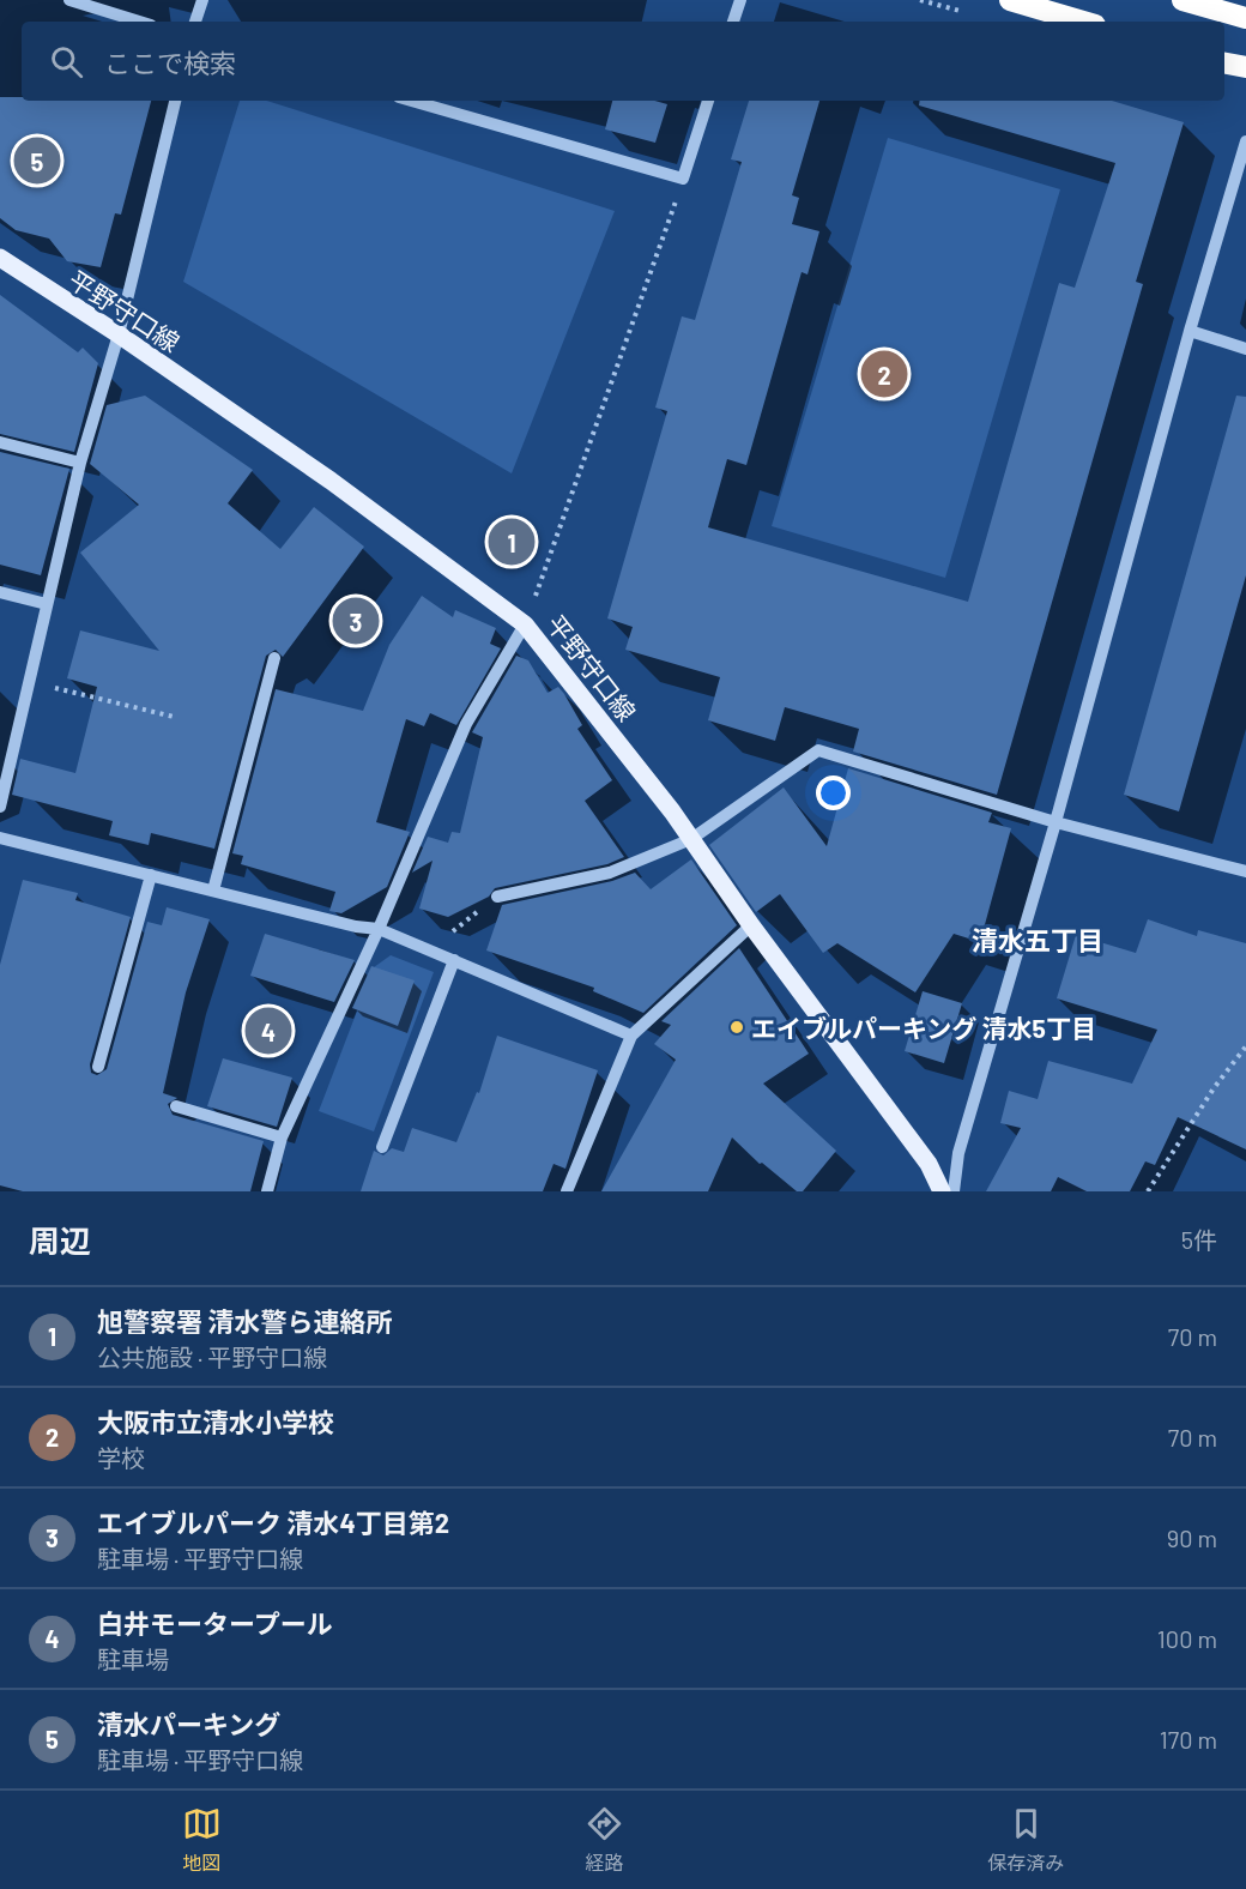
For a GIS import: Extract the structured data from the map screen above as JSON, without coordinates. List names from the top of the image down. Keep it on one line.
{"streets":{"main road":["平野守口線"]},"districts":["清水五丁目"],"places":["エイブルパーキング 清水5丁目"],"page":{"search":"ここで検索","pins":["5","2","1","3","4"],"heading":["周辺","5件"],"list":[{"mark":"1","name":"旭警察署 清水警ら連絡所","note":"公共施設 · 平野守口線","value":"70 m"},{"mark":"2","name":"大阪市立清水小学校","note":"学校","value":"70 m"},{"mark":"3","name":"エイブルパーク 清水4丁目第2","note":"駐車場 · 平野守口線","value":"90 m"},{"mark":"4","name":"白井モータープール","note":"駐車場","value":"100 m"},{"mark":"5","name":"清水パーキング","note":"駐車場 · 平野守口線","value":"170 m"}],"nav":["地図","経路","保存済み"]}}
